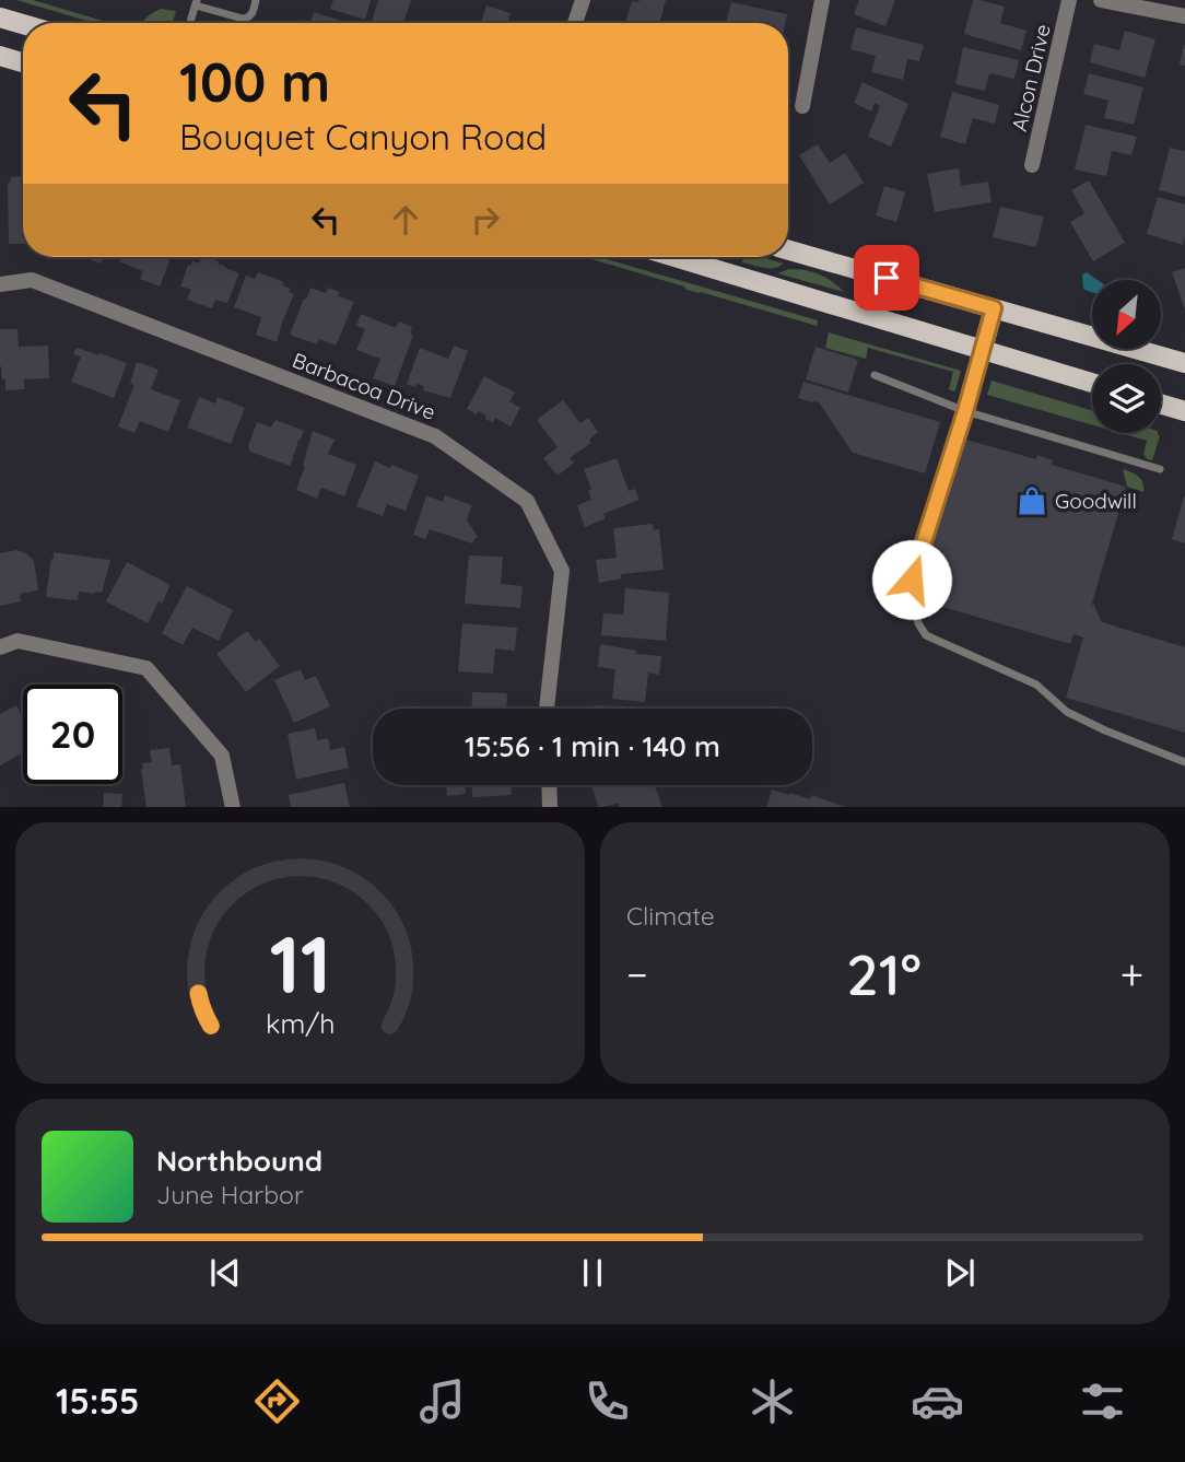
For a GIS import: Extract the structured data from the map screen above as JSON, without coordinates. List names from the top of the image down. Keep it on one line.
{"streets":{"street":["Alcon Drive","Barbacoa Drive"]},"places":{"shop":["Goodwill"]},"north":"bottom left","page":{"turn":["100 m","Bouquet Canyon Road"],"limit":"20","trip":"15:56 · 1 min · 140 m","tile":"Climate","heat":["−","21°","+"],"song":["Northbound","June Harbor"],"tabs":"15:55","gauge":["11","km/h"]}}
